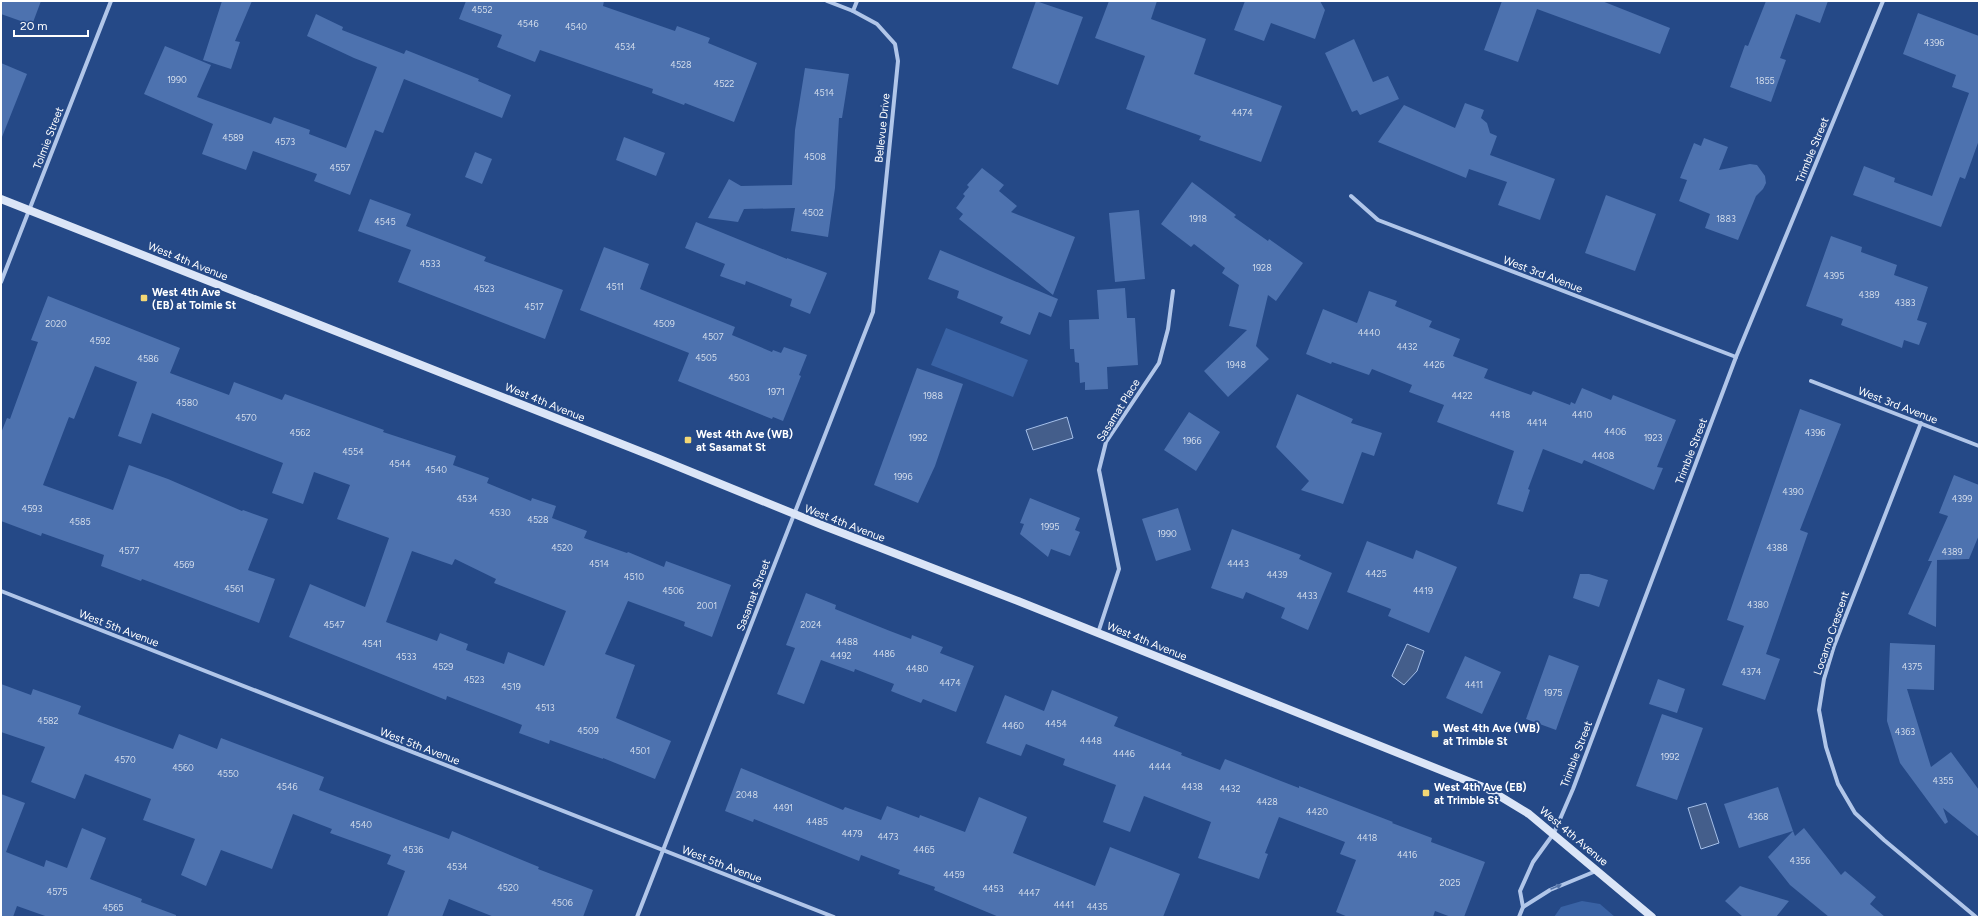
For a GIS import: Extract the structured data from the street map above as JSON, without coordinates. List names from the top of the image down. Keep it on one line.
{"streets":{"main road":["West 4th Avenue"],"street":["Bellevue Drive","Tolmie Street","Trimble Street","West 3rd Avenue","Sasamat Place","Sasamat Street","West 5th Avenue","Locarno Crescent"]},"crossings":[["Bellevue Drive","Sasamat Street"],["Tolmie Street","West 4th Avenue"],["Trimble Street","West 4th Avenue"],["Trimble Street","West 3rd Avenue"],["West 4th Avenue","Sasamat Place"],["West 4th Avenue","Sasamat Street"],["West 3rd Avenue","Locarno Crescent"],["Sasamat Street","West 5th Avenue"]],"places":{"transit":["West 4th Ave (EB) at Tolmie St","West 4th Ave (WB) at Sasamat St","West 4th Ave (WB) at Trimble St","West 4th Ave (EB) at Trimble St"]},"house_numbers":["4552","4546","4540","4396","4534","4528","1990","1855","4522","4514","4474","4589","4573","4508","4557","4502","1918","1883","4545","4533","1928","4395","4511","4523","4389","4383","4517","2020","4509","4440","4507","4592","4432","4505","4586","1948","4426","4503","1971","1988","4422","4580","4418","4410","4570","4414","4406","4562","4396","1992","1923","1966","4554","4408","4544","4540","1996","4390","4534","4399","4593","4530","4528","4585","1995","1990","4520","4388","4577","4389","4514","4443","4569","4425","4439","4510","4561","4506","4419","4433","4380","2001","4547","2024","4488","4541","4486","4492","4533","4529","4375","4480","4374","4523","4474","4411","4519","1975","4513","4582","4454","4460","4509","4363","4448","4501","4446","1992","4570","4444","4560","4550","4355","4546","4438","4432","2048","4428","4491","4420","4368","4485","4540","4479","4473","4418","4536","4465","4416","4356","4534","4459","2025","4520","4453","4575","4447","4506","4441","4435","4565"],"scale_bar":"20 m"}
